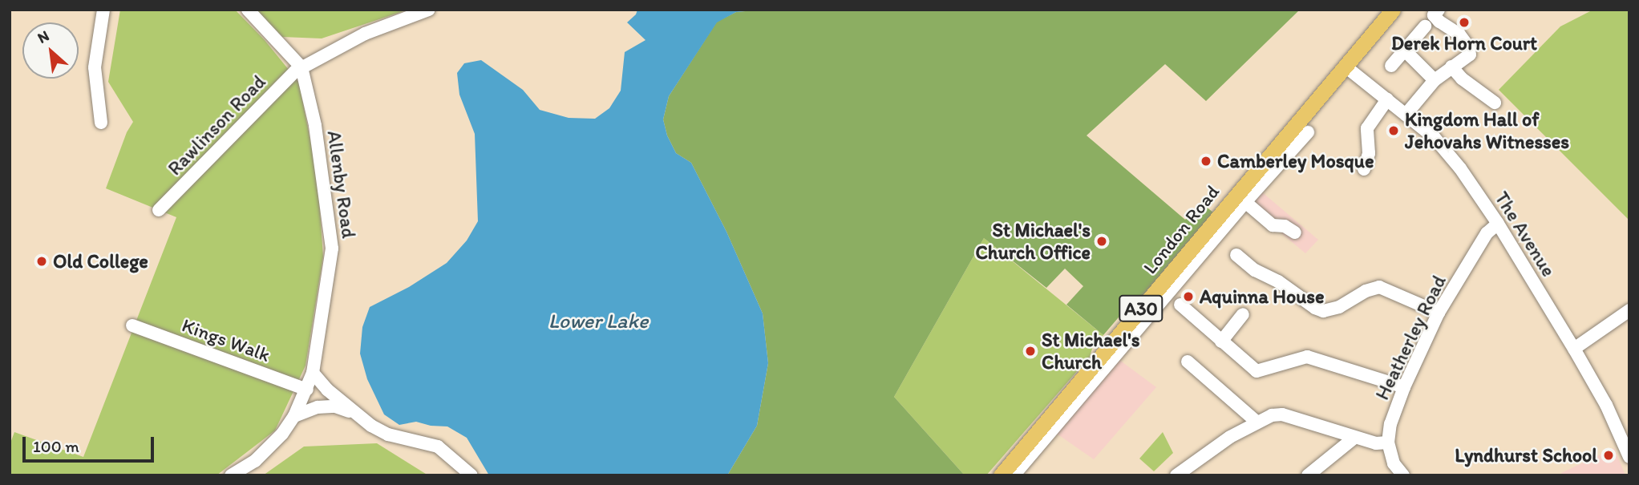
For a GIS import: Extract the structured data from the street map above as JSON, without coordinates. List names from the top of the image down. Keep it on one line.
{"streets":{"main road":["London Road","A30"],"street":["Rawlinson Road","Allenby Road","The Avenue","Heatherley Road","Kings Walk"]},"crossings":[["Rawlinson Road","Allenby Road"],["Allenby Road","Kings Walk"],["London Road","The Avenue"],["The Avenue","Heatherley Road"]],"water":["Lower Lake"],"places":["Derek Horn Court","Kingdom Hall of Jehovahs Witnesses","Camberley Mosque","St Michael's Church Office","Old College","Aquinna House","St Michael's Church","Lyndhurst School"],"scale_bar":"100 m","north":"top left"}
